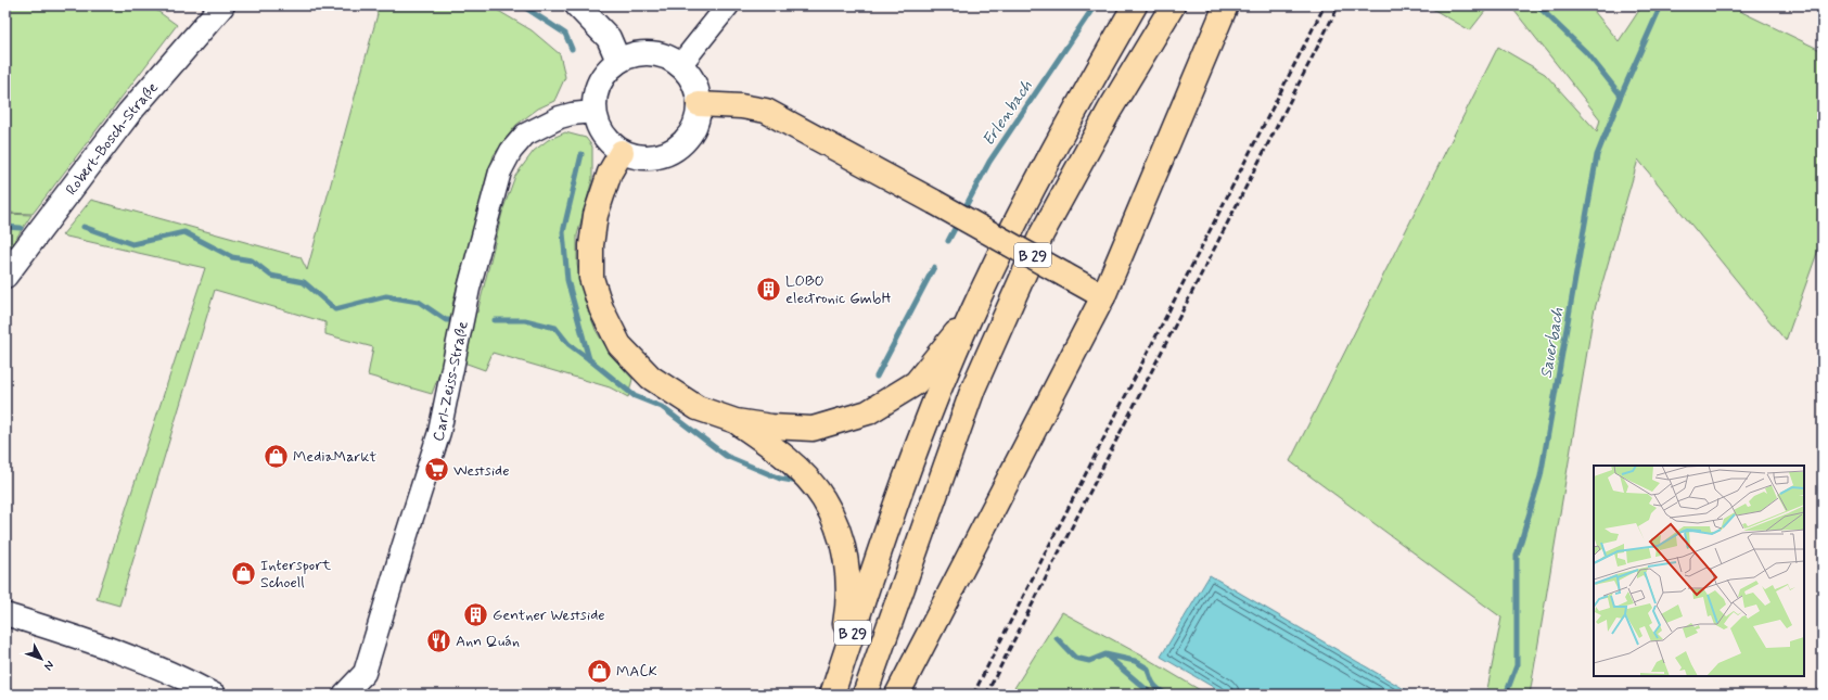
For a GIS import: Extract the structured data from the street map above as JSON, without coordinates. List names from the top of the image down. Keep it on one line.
{"streets":{"highway":["B 29"],"street":["Robert-Bosch-Straße","Carl-Zeiss-Straße"]},"water":["Erlenbach","Sauerbach"],"places":{"building":["LOBO electronic GmbH","Gentner Westside"],"shop":["MediaMarkt","Intersport Schoell","MACK"],"supermarket":["Westside"],"restaurant":["Ann Quán"]},"north":"bottom right"}
